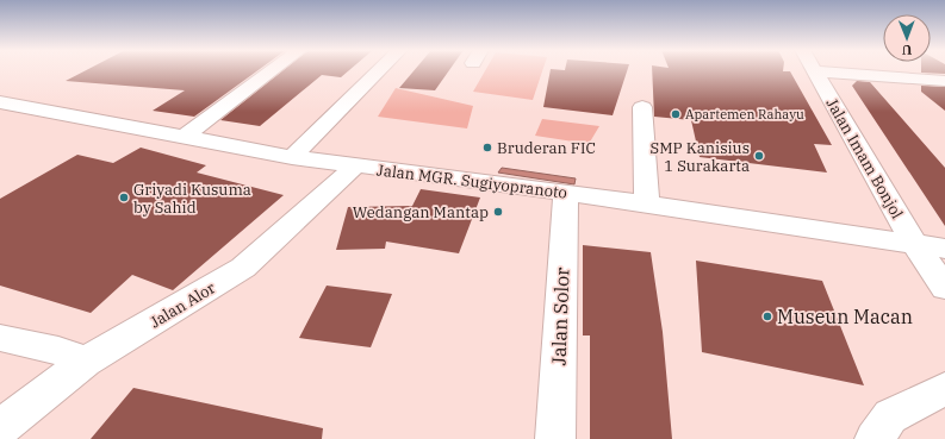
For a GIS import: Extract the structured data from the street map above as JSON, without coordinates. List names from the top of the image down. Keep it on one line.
{"streets":{"street":["Jalan Imam Bonjol","Jalan MGR. Sugiyopranoto","Jalan Alor","Jalan Solor"]},"crossings":[["Jalan Imam Bonjol","Jalan MGR. Sugiyopranoto"],["Jalan MGR. Sugiyopranoto","Jalan Alor"],["Jalan MGR. Sugiyopranoto","Jalan Solor"]],"places":["Apartemen Rahayu","Bruderan FIC","SMP Kanisius 1 Surakarta","Griyadi Kusuma by Sahid","Wedangan Mantap","Museun Macan"],"north":"bottom"}
